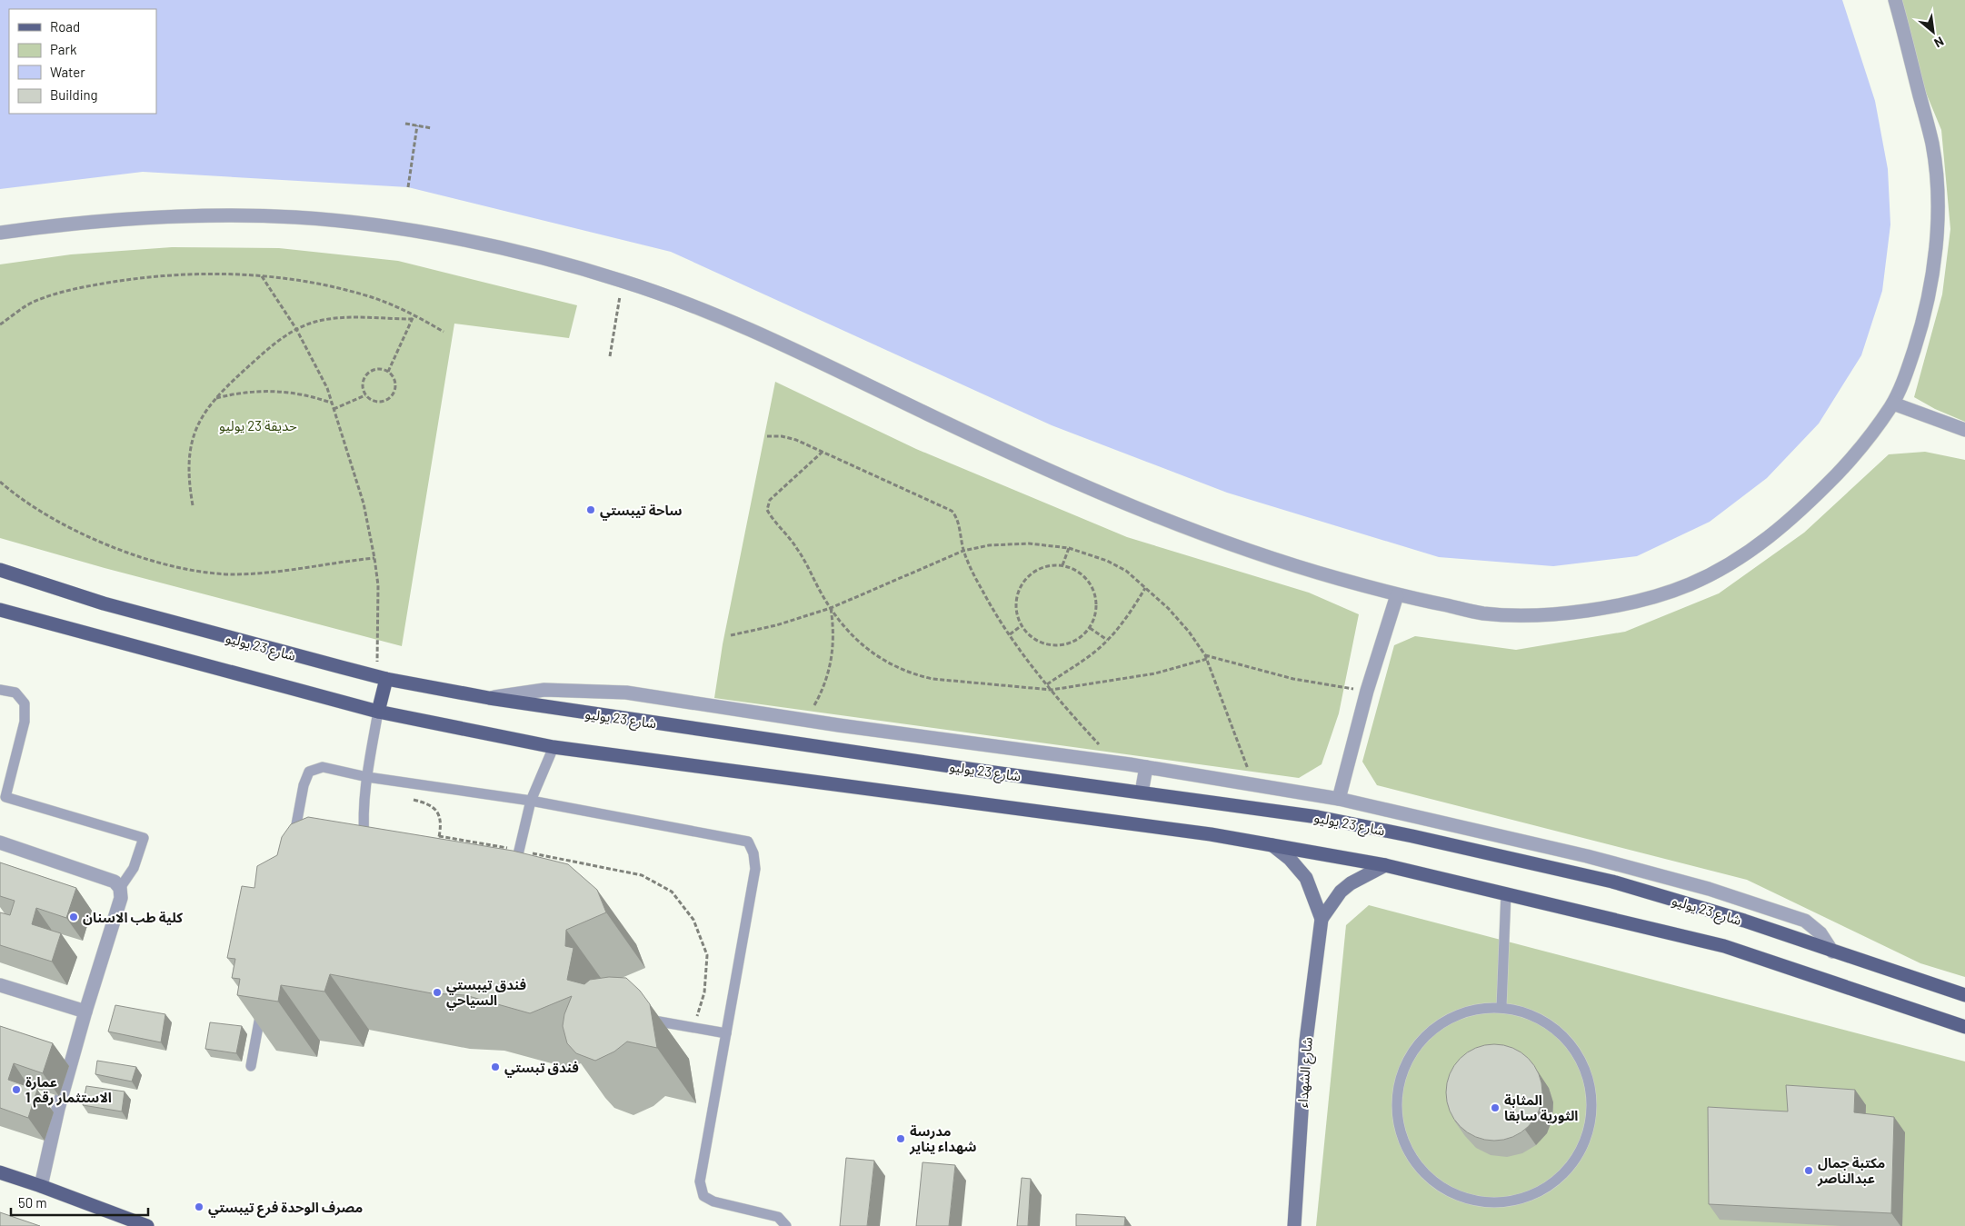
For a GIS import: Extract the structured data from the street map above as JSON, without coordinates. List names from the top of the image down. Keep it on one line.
{"streets":{"main road":["شارع 23 يوليو"],"street":["شارع الشهداء"]},"parks":["حديقة 23 يوليو"],"places":["ساحة تيبستي","كلية طب الاسنان","فندق تيبستي السياحي","فندق تبستي","عمارة الاستثمار رقم 1","المثابة الثورية سابقا","مدرسة شهداء يناير","مكتبة جمال عبدالناصر","مصرف الوحدة فرع تيبستي"],"legend":["Road","Park","Water","Building"],"scale_bar":"50 m","north":"bottom right"}
